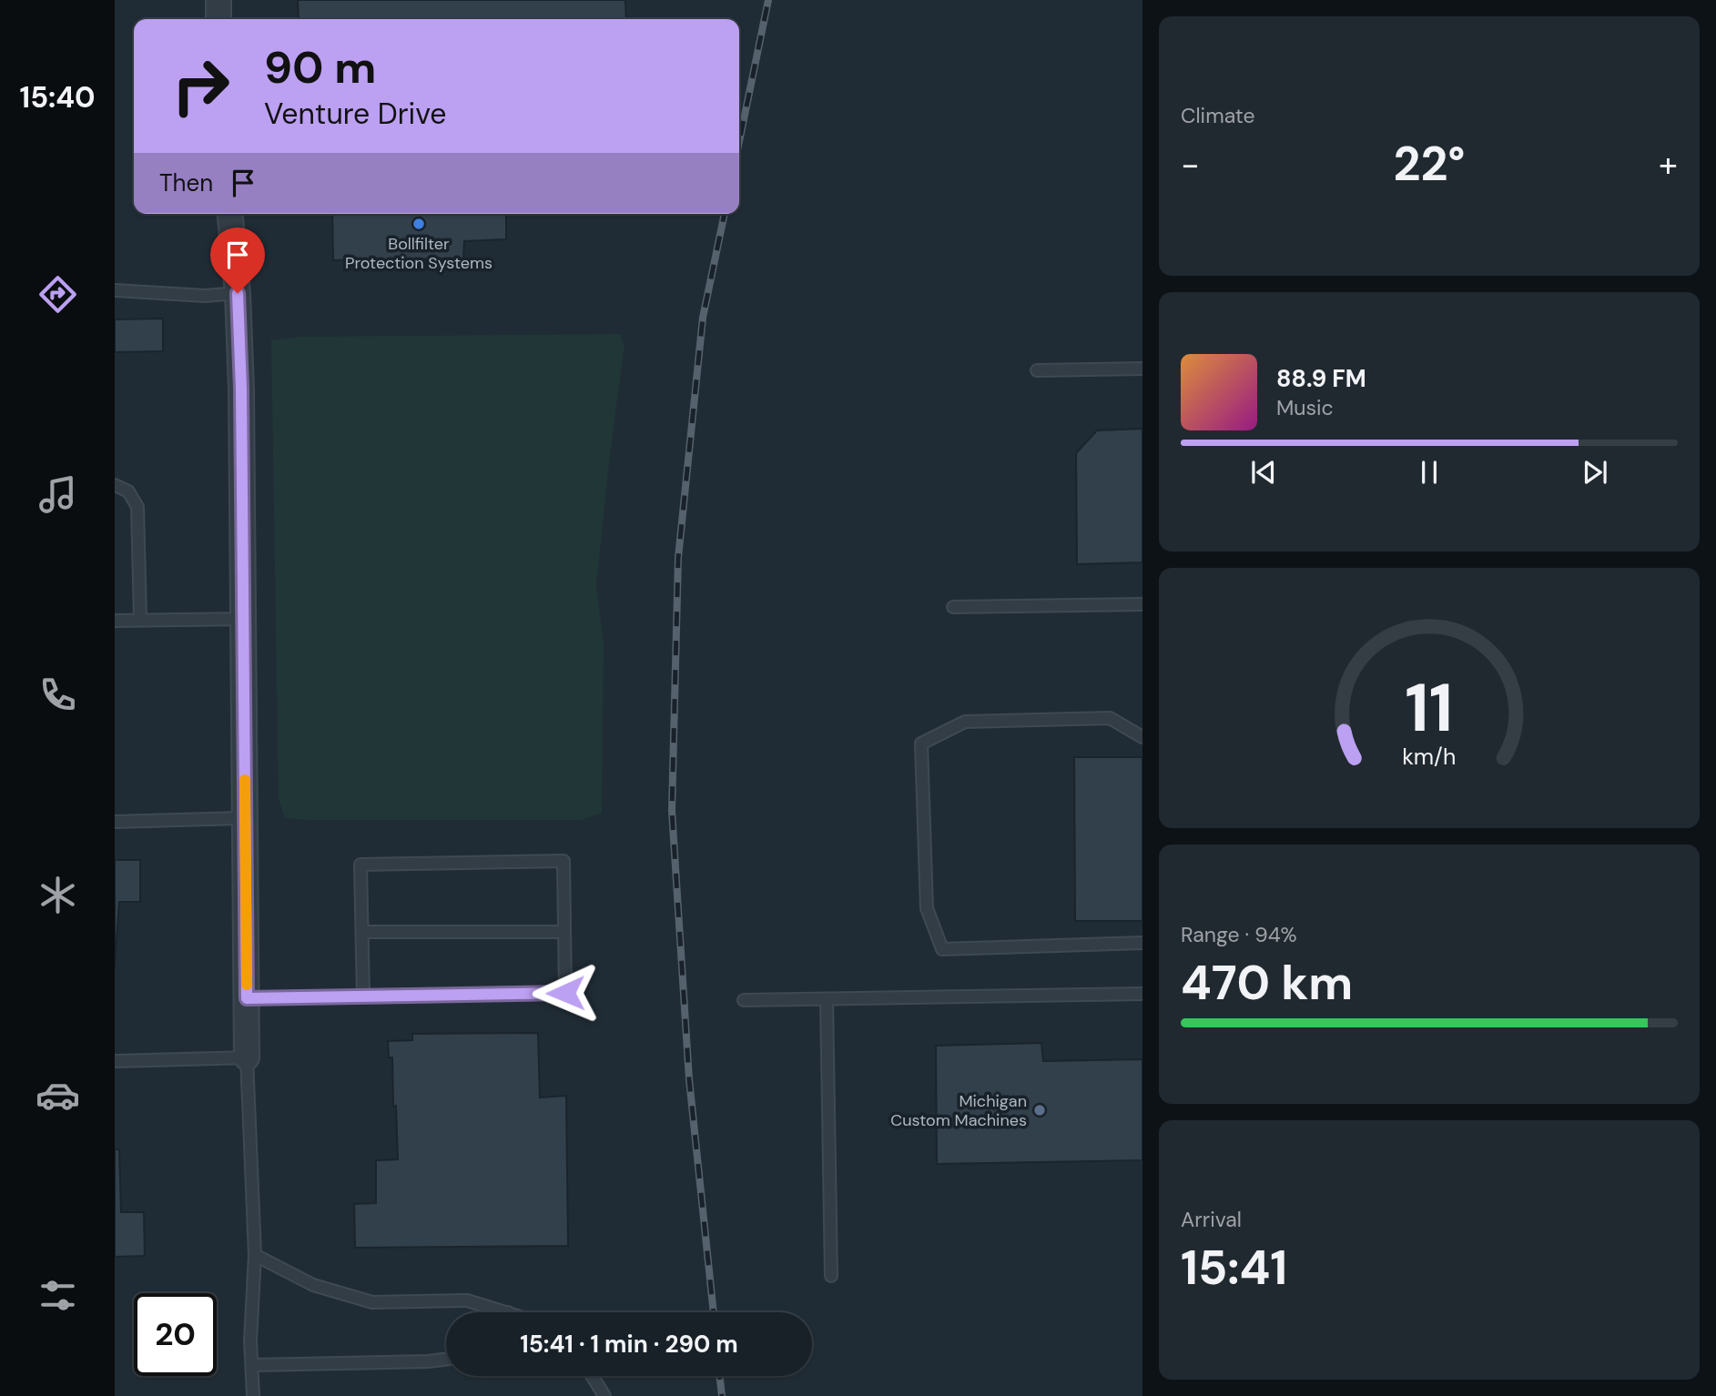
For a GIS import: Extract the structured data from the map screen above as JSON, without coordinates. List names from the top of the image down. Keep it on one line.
{"places":["Bollfilter Protection Systems","Michigan Custom Machines"],"page":{"tabs":"15:40","tile":["Climate",["Range · 94%","470 km"],["Arrival","15:41"]],"turn":["90 m","Venture Drive"],"heat":["−","22°","+"],"then":"Then","song":["88.9 FM","Music"],"limit":"20","trip":"15:41 · 1 min · 290 m","gauge":["11","km/h"]}}
